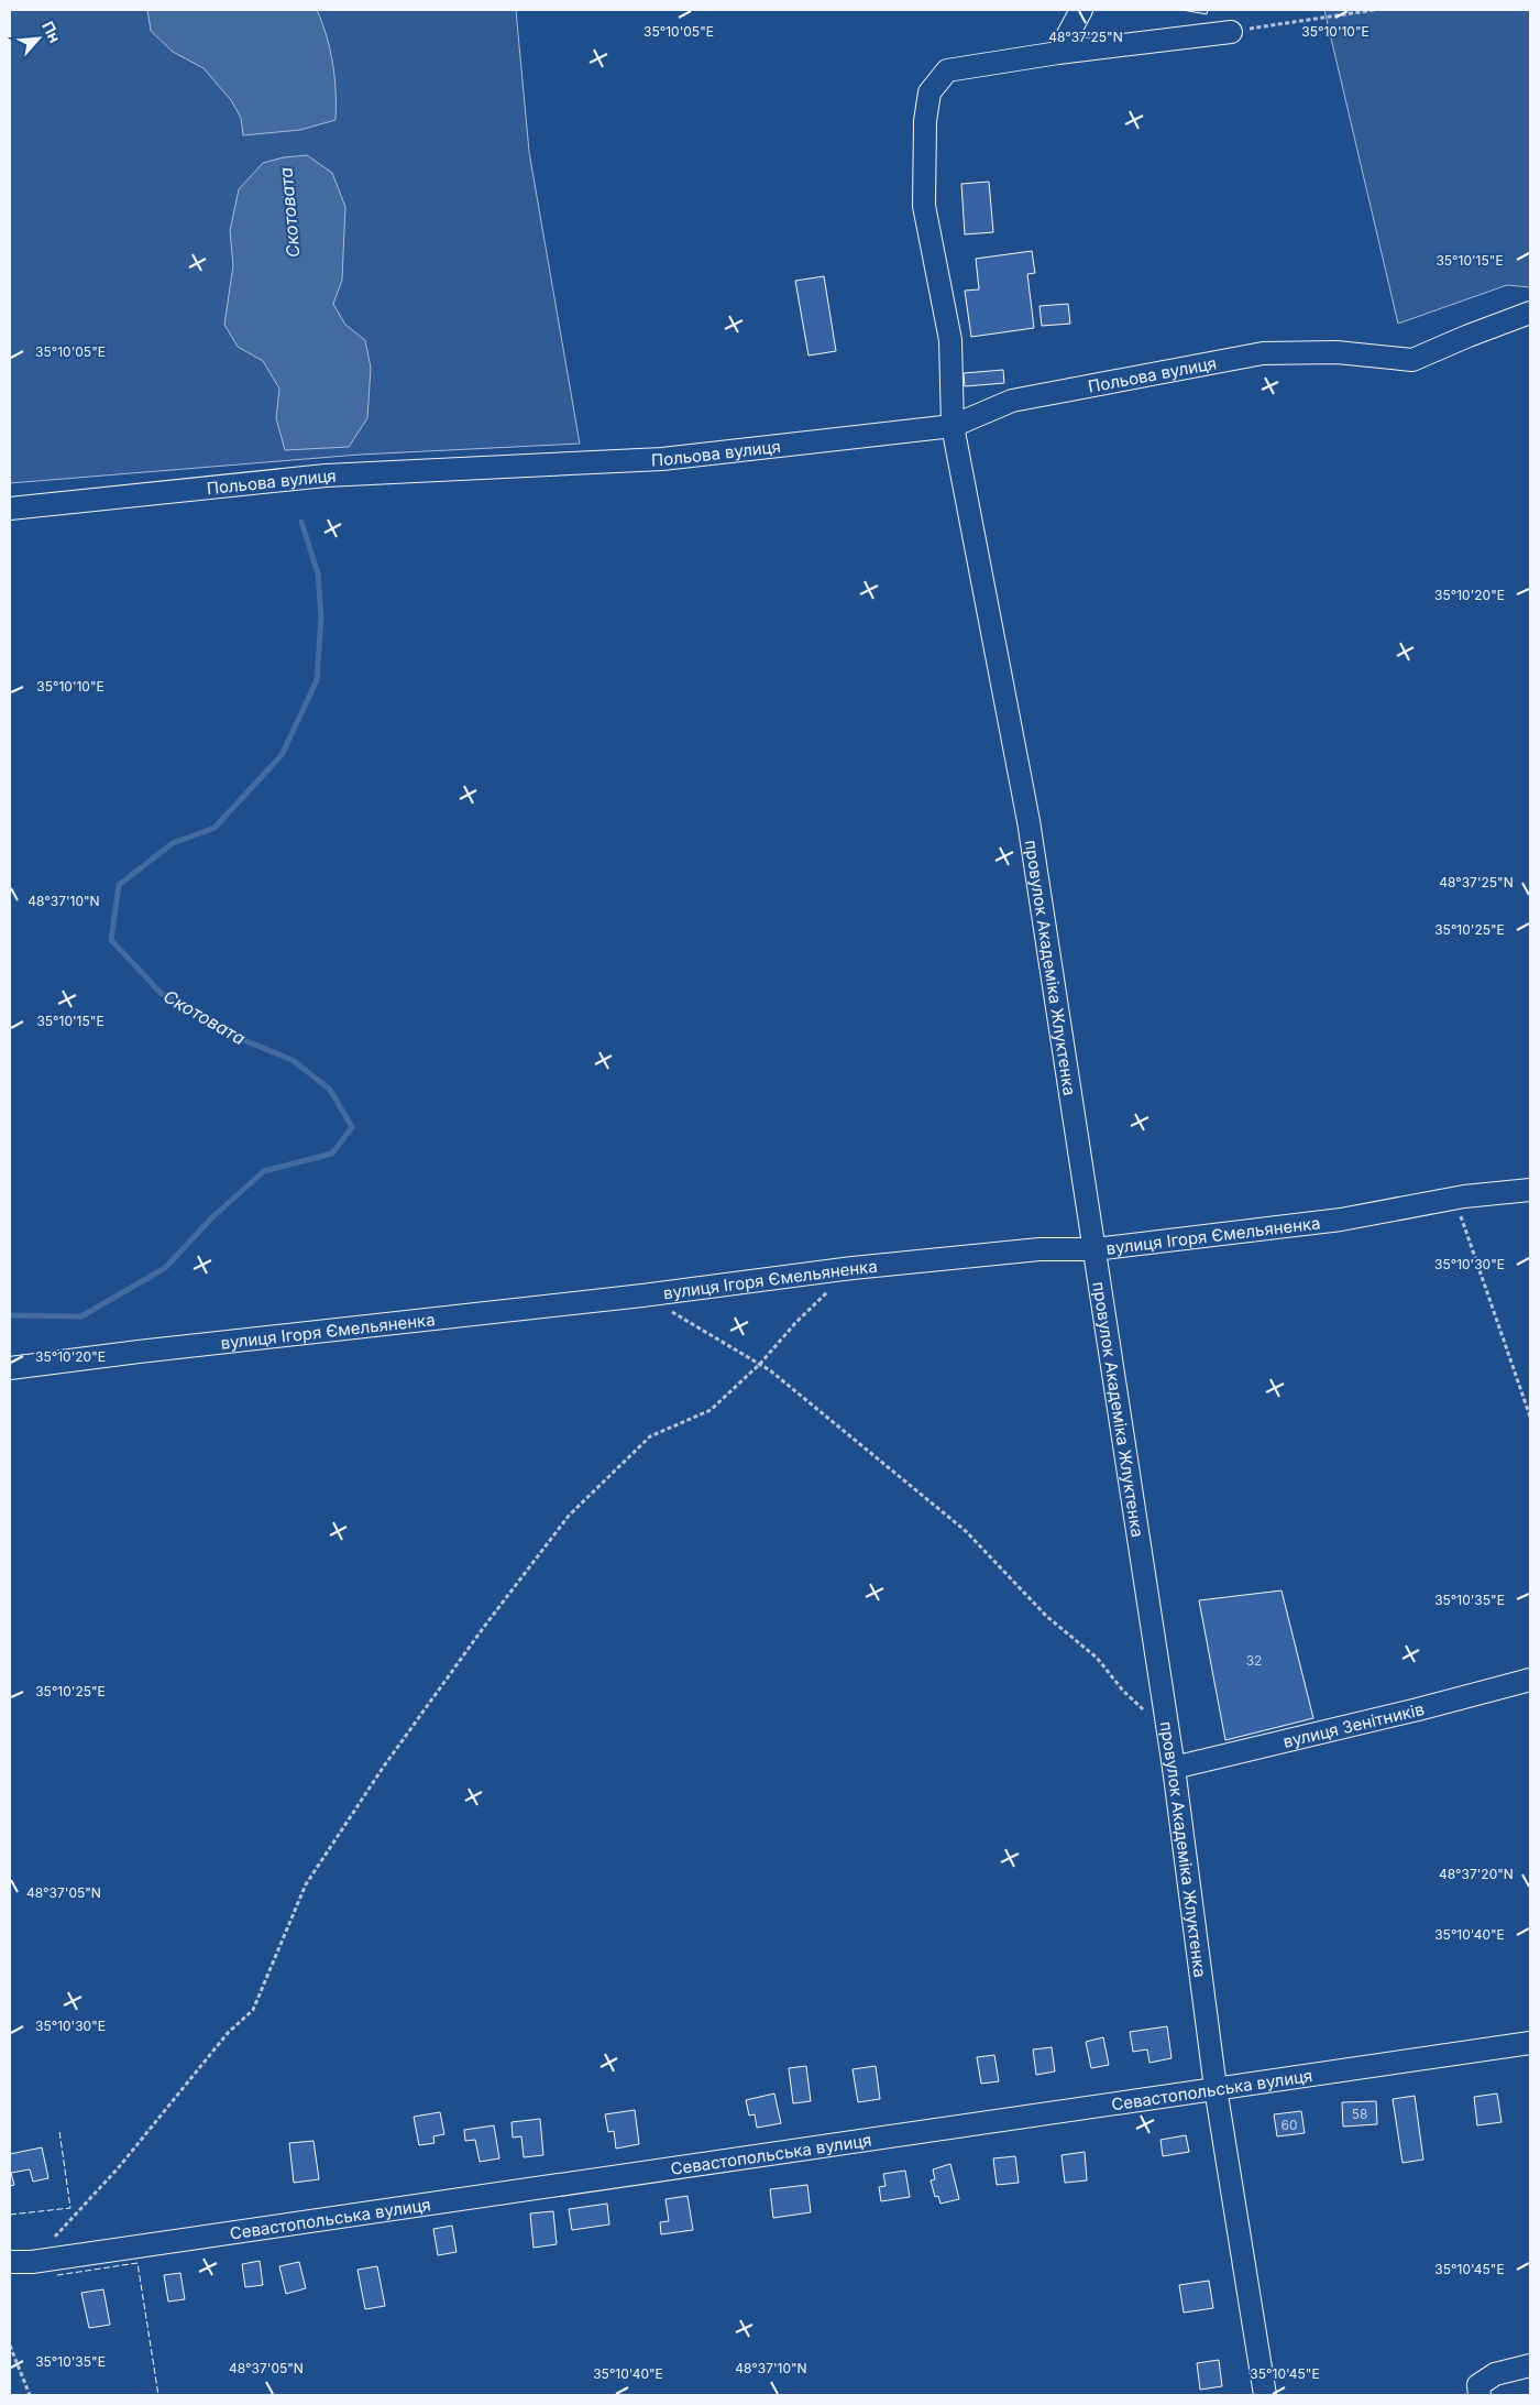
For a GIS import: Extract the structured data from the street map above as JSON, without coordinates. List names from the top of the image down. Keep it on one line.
{"streets":{"street":["Польова вулиця","провулок Академіка Жлуктенка","вулиця Ігоря Ємельяненка","вулиця Зенітників","Севастопольська вулиця"]},"crossings":[["Польова вулиця","провулок Академіка Жлуктенка"],["провулок Академіка Жлуктенка","вулиця Ігоря Ємельяненка"],["провулок Академіка Жлуктенка","вулиця Зенітників"],["провулок Академіка Жлуктенка","Севастопольська вулиця"]],"water":["Скотовата"],"house_numbers":["32","58","60"],"north":"top right","coordinates":["35°10'05\"E","35°10'10\"E","48°37'25\"N","35°10'15\"E","35°10'20\"E","48°37'10\"N","35°10'25\"E","35°10'30\"E","35°10'35\"E","48°37'20\"N","48°37'05\"N","35°10'40\"E","35°10'45\"E"]}
